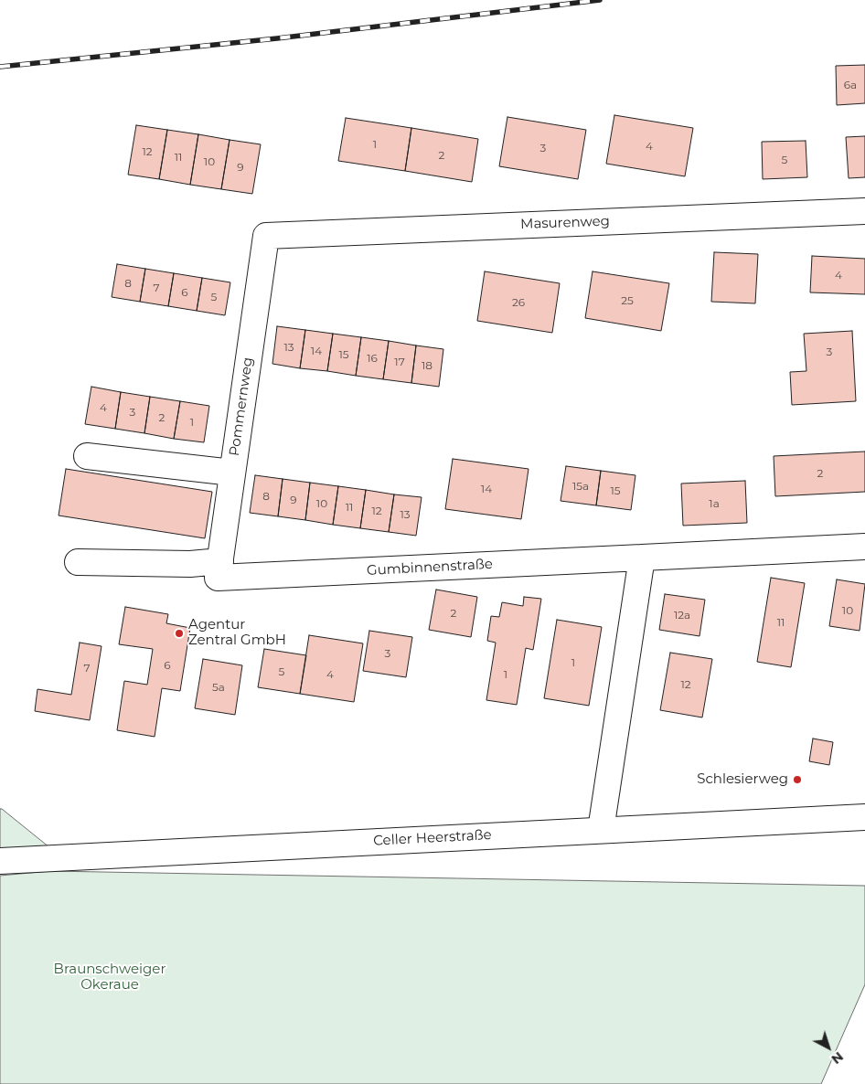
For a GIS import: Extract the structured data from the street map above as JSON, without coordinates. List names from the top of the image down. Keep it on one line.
{"streets":{"street":["Masurenweg","Pommernweg","Gumbinnenstraße","Celler Heerstraße"]},"crossings":[["Masurenweg","Pommernweg"],["Pommernweg","Gumbinnenstraße"]],"parks":["Braunschweiger Okeraue"],"places":["Agentur Zentral GmbH","Schlesierweg"],"house_numbers":["6a","1","4","3","12","2","11","5","10","9","4","8","7","6","5","25","26","13","14","3","15","16","17","18","4","3","2","1","2","15a","14","15","8","9","10","1a","11","12","13","10","2","12a","11","3","1","6","7","5","4","1","12","5a"],"north":"bottom right"}
